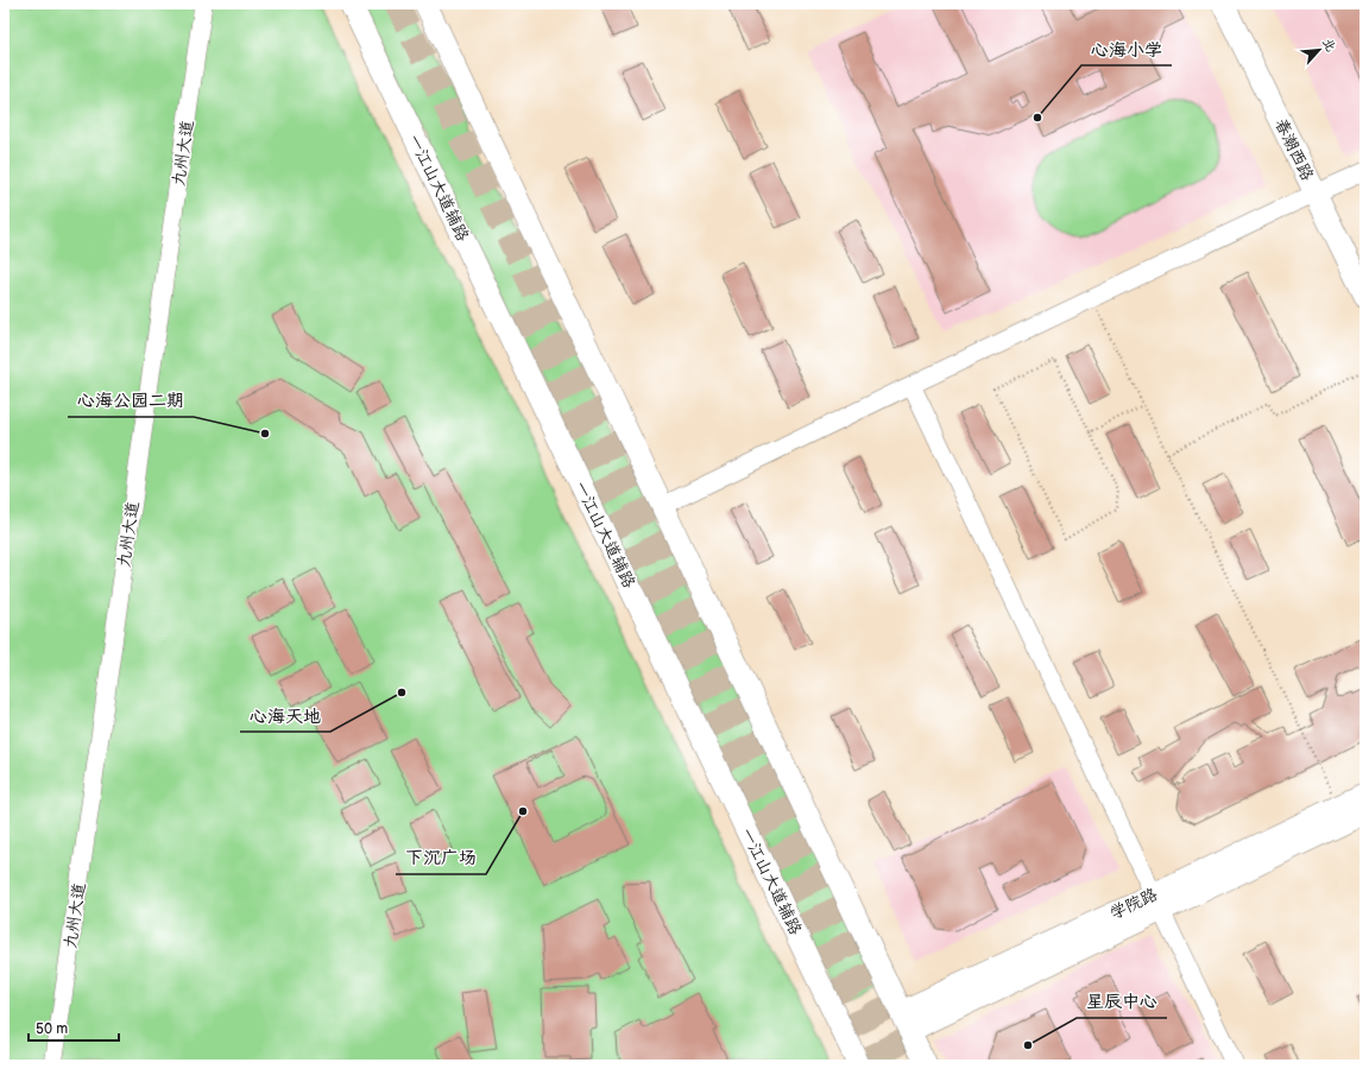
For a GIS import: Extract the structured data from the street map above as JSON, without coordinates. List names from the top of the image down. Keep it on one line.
{"streets":{"main road":["春潮西路","一江山大道辅路","学院路"],"street":["九州大道"]},"places":["心海小学","心海公园二期","心海天地","下沉广场","星辰中心"],"scale_bar":"50 m","north":"top right"}
